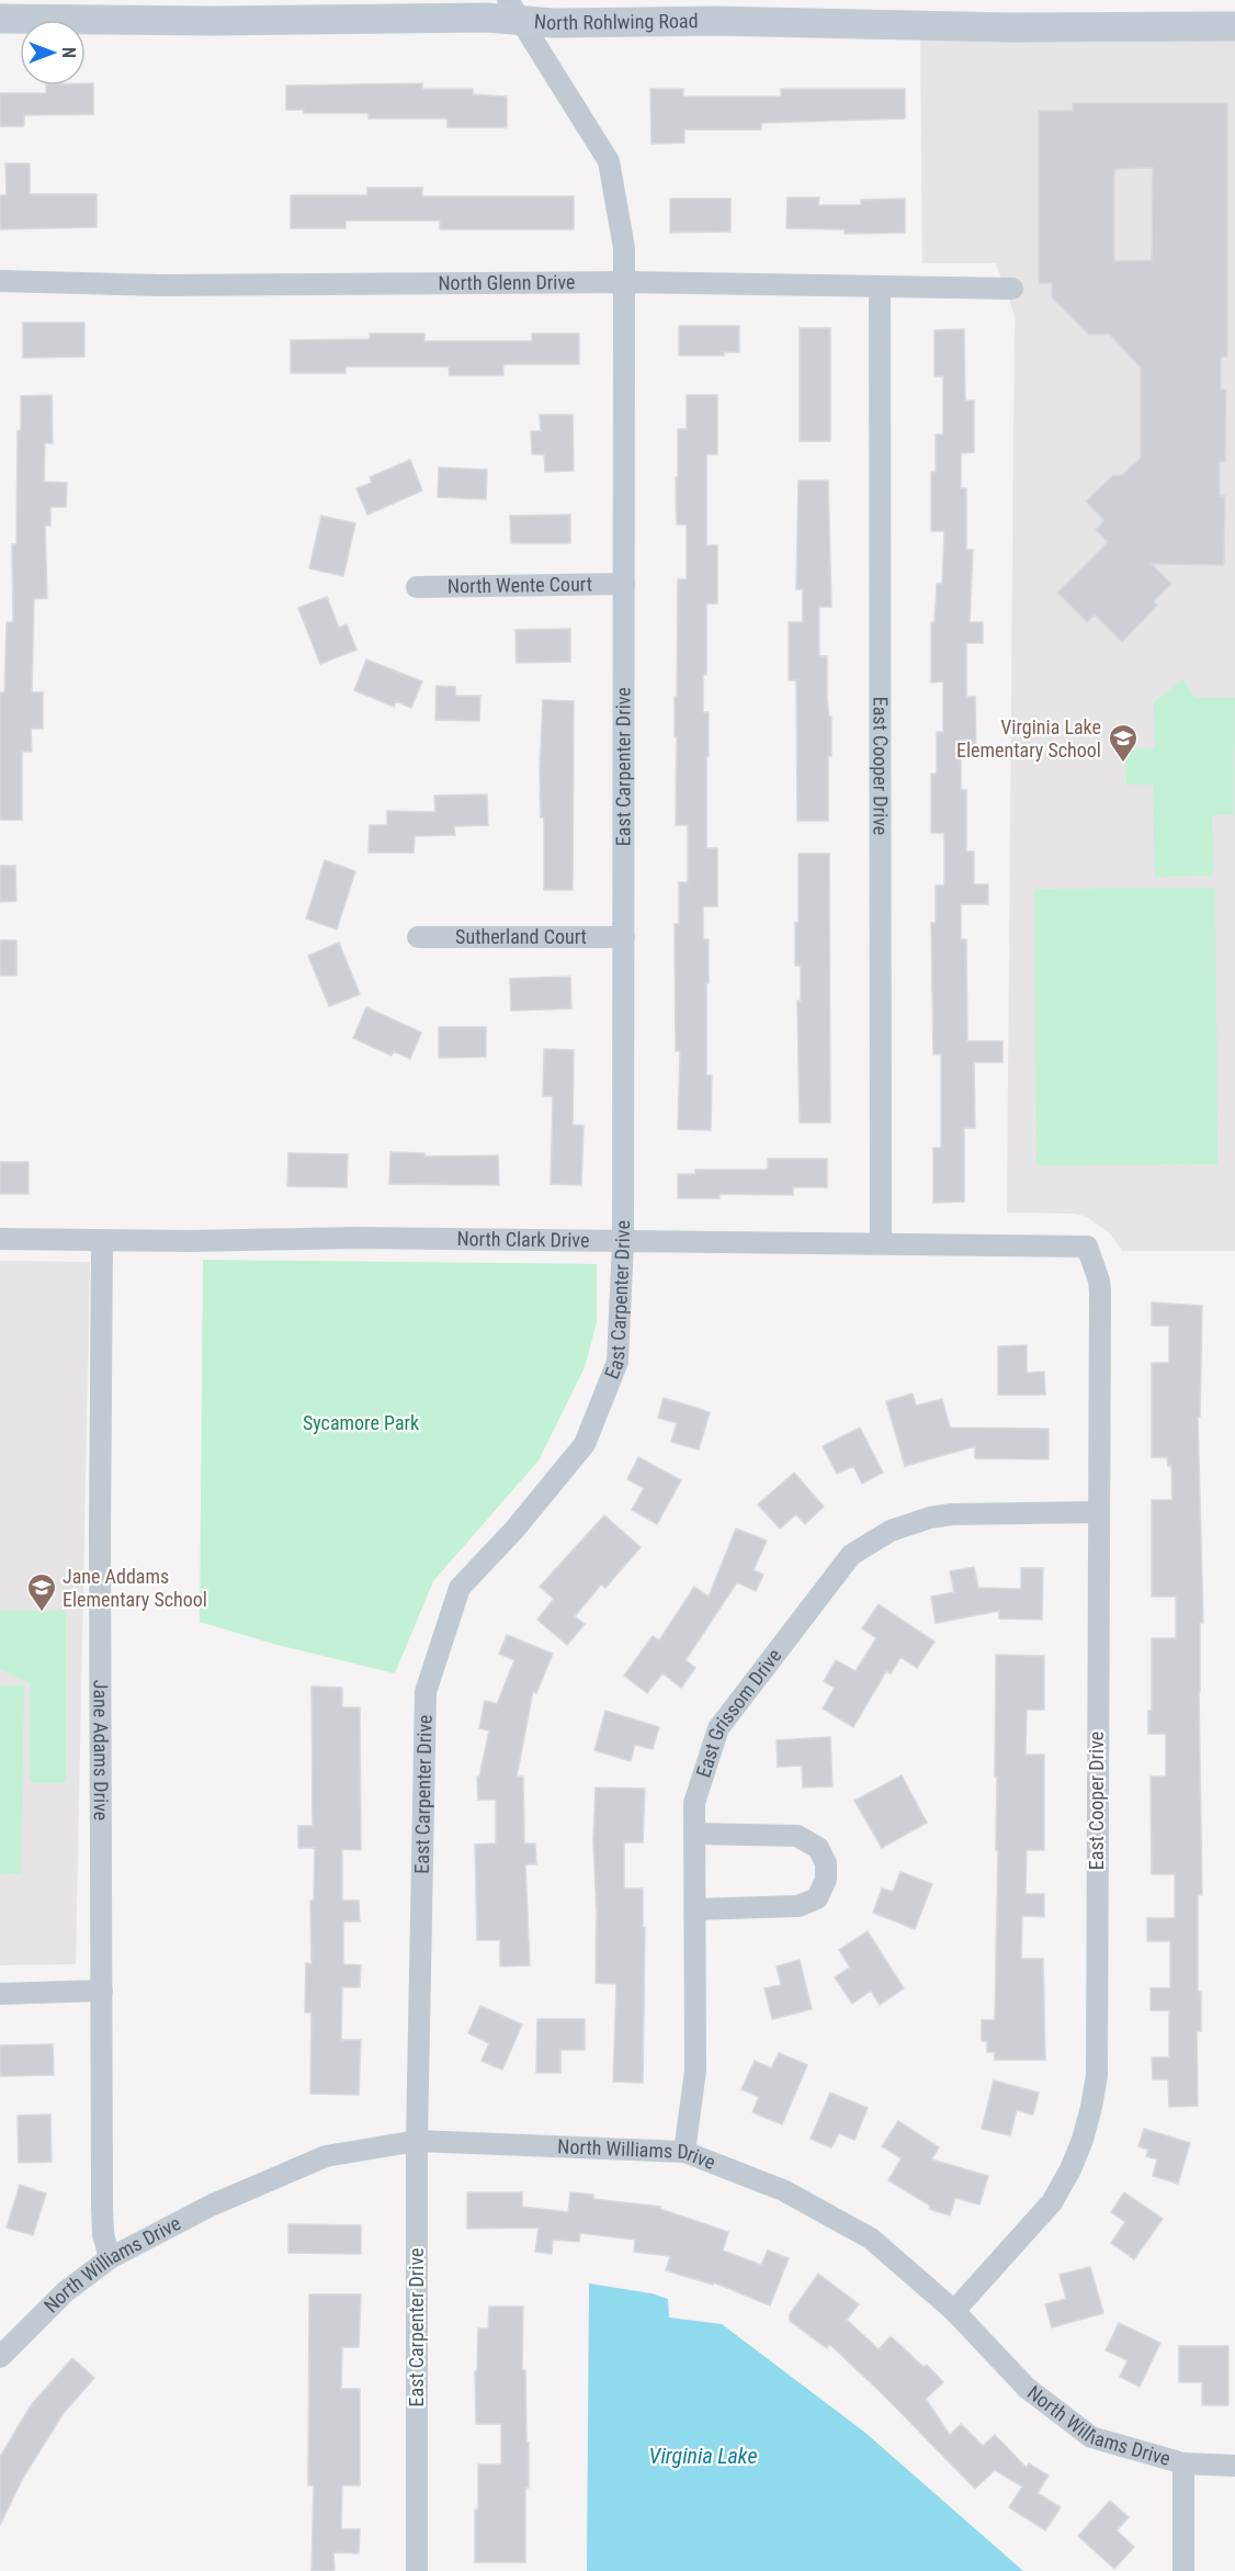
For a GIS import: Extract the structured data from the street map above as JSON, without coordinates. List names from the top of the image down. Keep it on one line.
{"streets":{"street":["North Rohlwing Road","North Glenn Drive","North Wente Court","East Carpenter Drive","East Cooper Drive","Sutherland Court","North Clark Drive","East Grissom Drive","Jane Adams Drive","North Williams Drive"]},"crossings":[["North Rohlwing Road","East Carpenter Drive"],["North Glenn Drive","East Carpenter Drive"],["North Glenn Drive","East Cooper Drive"],["North Wente Court","East Carpenter Drive"],["East Carpenter Drive","Sutherland Court"],["East Carpenter Drive","North Clark Drive"],["East Carpenter Drive","North Williams Drive"],["East Cooper Drive","North Clark Drive"],["East Cooper Drive","East Grissom Drive"],["East Cooper Drive","North Williams Drive"],["North Clark Drive","Jane Adams Drive"],["East Grissom Drive","North Williams Drive"],["Jane Adams Drive","North Williams Drive"]],"water":["Virginia Lake"],"parks":["Sycamore Park"],"places":{"school or university":["Virginia Lake Elementary School","Jane Addams Elementary School"]},"north":"right"}
